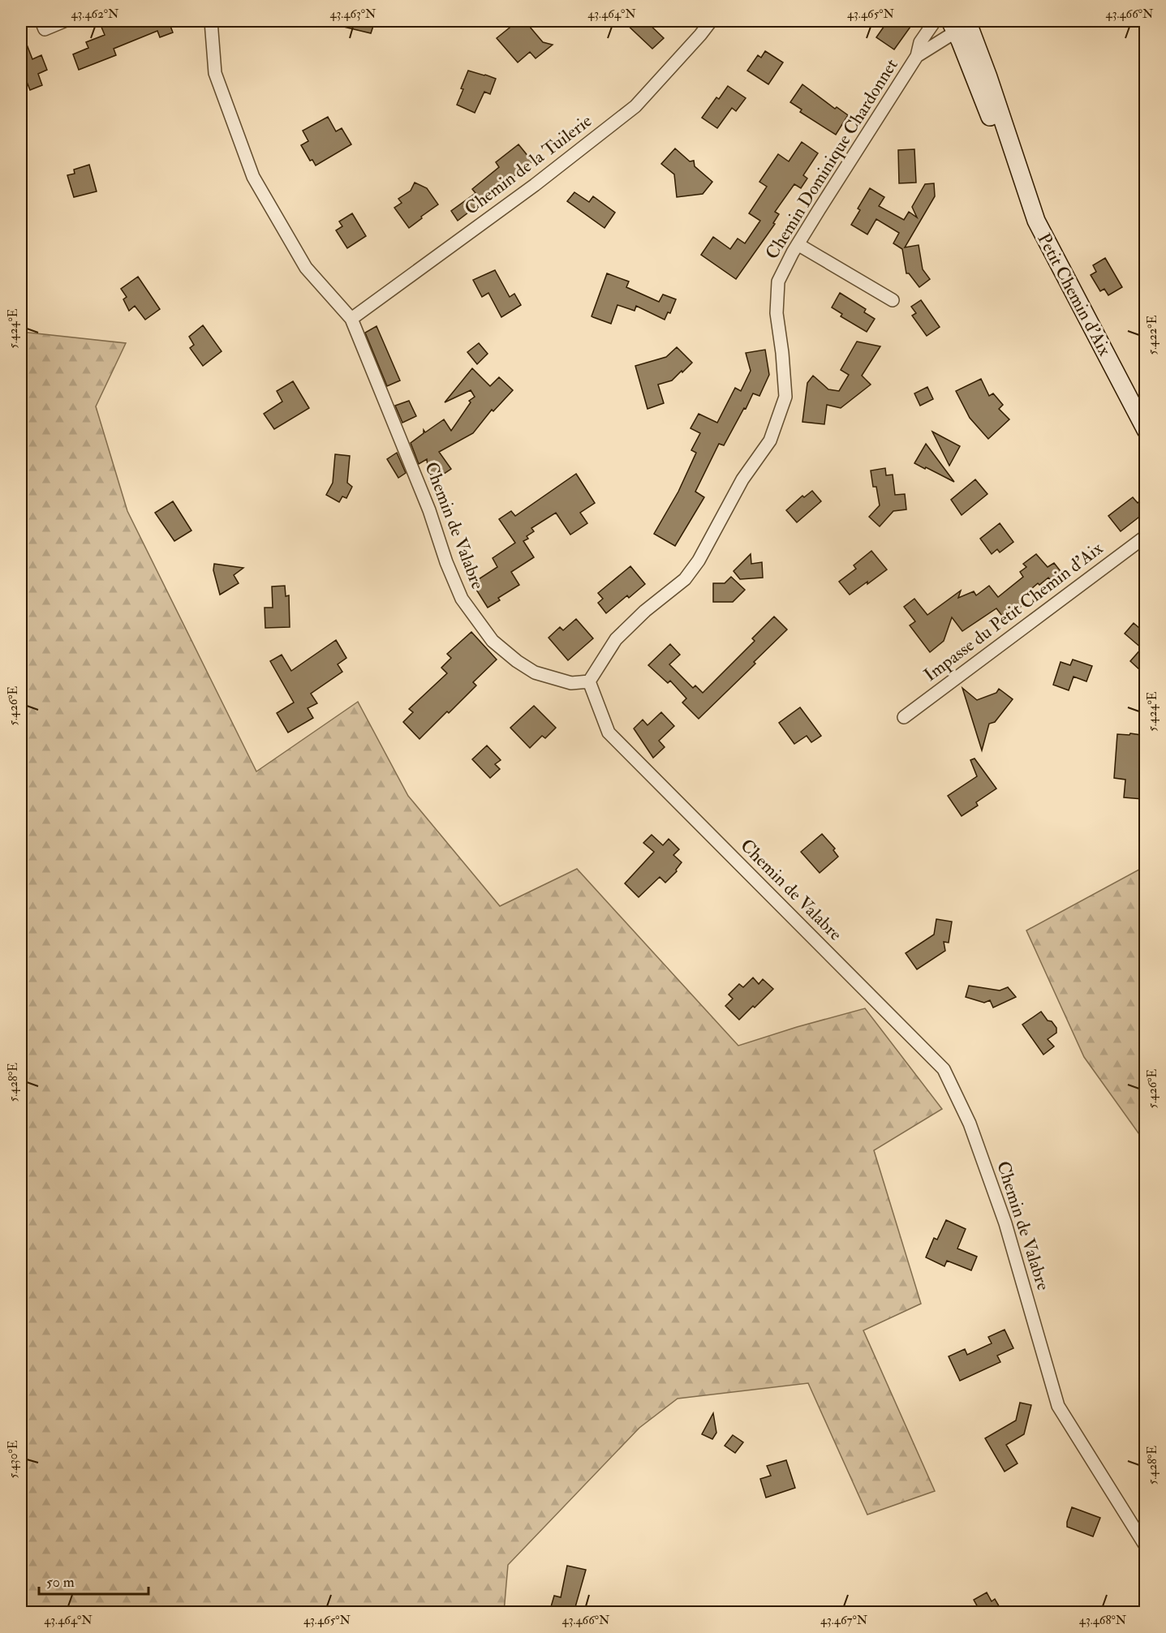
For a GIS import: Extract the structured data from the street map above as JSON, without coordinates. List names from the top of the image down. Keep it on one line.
{"streets":{"street":["Chemin Dominique Chardonnet","Chemin de la Tuilerie","Petit Chemin d'Aix","Chemin de Valabre","Impasse du Petit Chemin d'Aix"]},"crossings":[["Chemin Dominique Chardonnet","Petit Chemin d'Aix"],["Chemin Dominique Chardonnet","Chemin de Valabre"],["Chemin de la Tuilerie","Chemin de Valabre"]],"scale_bar":"50 m","coordinates":["43.462°N","43.463°N","43.464°N","43.465°N","43.466°N","5.424°E","5.422°E","5.426°E","5.428°E","5.430°E","43.467°N","43.468°N"]}
